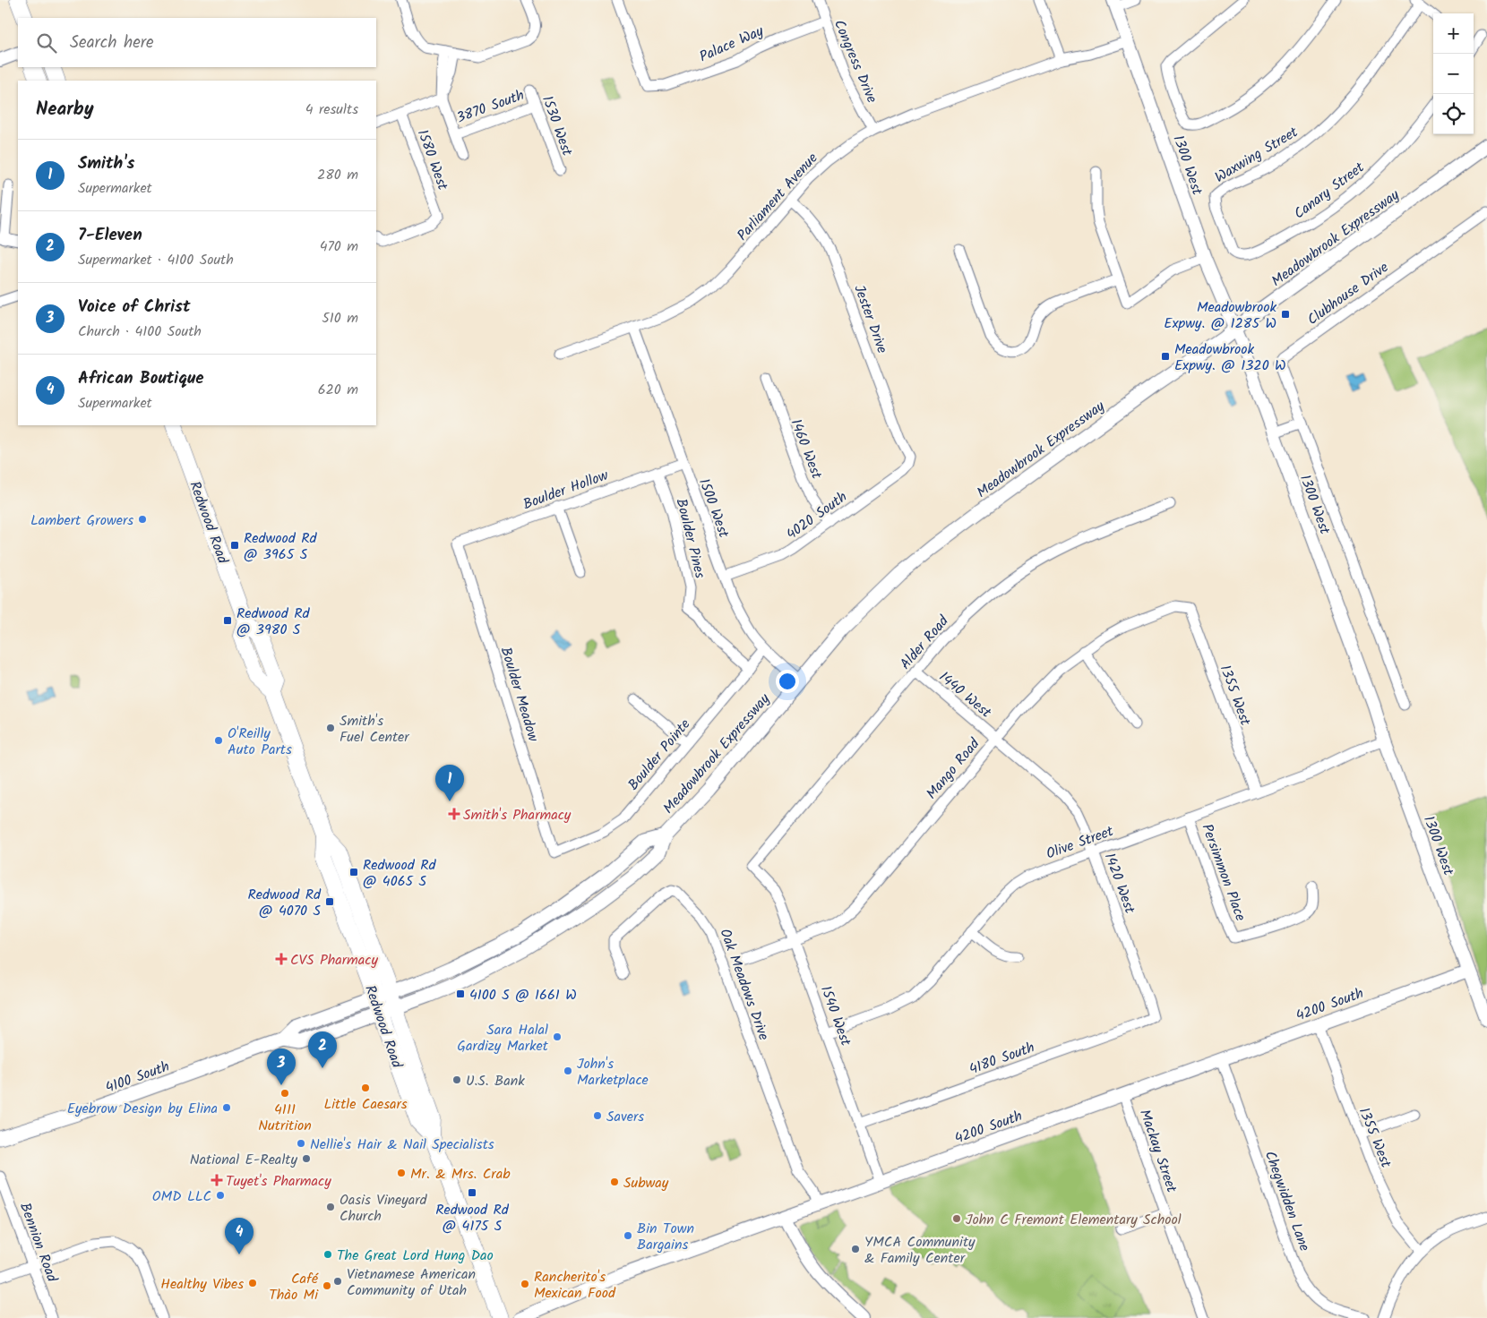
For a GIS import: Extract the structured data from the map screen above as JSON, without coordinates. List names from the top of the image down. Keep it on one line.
{"streets":{"main road":["Meadowbrook Expressway","Redwood Road","4100 South"],"street":["Palace Way","Congress Drive","3870 South","1530 West","Waxwing Street","1580 West","1300 West","Canary Street","Parliament Avenue","Clubhouse Drive","Jester Drive","1460 West","Boulder Hollow","1500 West","4020 South","Boulder Pines","Alder Road","Boulder Meadow","1440 West","1355 West","Boulder Pointe","Mango Road","Olive Street","Persimmon Place","1420 West","Oak Meadows Drive","4200 South","1540 West","4180 South","Mackay Street","Chegwidden Lane","Bennion Road"]},"crossings":[["Palace Way","Congress Drive"],["Congress Drive","Parliament Avenue"],["3870 South","1530 West"],["Waxwing Street","Canary Street"],["1300 West","Parliament Avenue"],["1300 West","Meadowbrook Expressway"],["1300 West","Olive Street"],["1300 West","4200 South"],["Parliament Avenue","Jester Drive"],["Parliament Avenue","1500 West"],["Meadowbrook Expressway","1500 West"],["Meadowbrook Expressway","Redwood Road"],["Meadowbrook Expressway","4100 South"],["Jester Drive","4020 South"],["1460 West","4020 South"],["Boulder Hollow","1500 West"],["Boulder Hollow","Boulder Pines"],["Boulder Hollow","Boulder Meadow"],["1500 West","4020 South"],["1500 West","Boulder Pointe"],["Redwood Road","4100 South"],["Boulder Pines","Boulder Pointe"],["Alder Road","1440 West"],["Alder Road","1540 West"],["Boulder Meadow","Boulder Pointe"],["1440 West","Mango Road"],["1440 West","1420 West"],["1355 West","Mango Road"],["1355 West","Olive Street"],["1355 West","4200 South"],["Mango Road","1420 West"],["Mango Road","1540 West"],["Olive Street","Persimmon Place"],["Olive Street","1420 West"],["Olive Street","1540 West"],["1420 West","4180 South"],["Oak Meadows Drive","4200 South"],["4200 South","1540 West"],["4200 South","Mackay Street"],["4200 South","Chegwidden Lane"],["1540 West","4180 South"]],"places":{"transit":["Meadowbrook Expwy. @ 1285 W","Meadowbrook Expwy. @ 1320 W","Redwood Rd @ 3965 S","Redwood Rd @ 3980 S","Redwood Rd @ 4065 S","Redwood Rd @ 4070 S","4100 S @ 1661 W","Redwood Rd @ 4175 S"],"other":["Lambert Growers","Smith's Fuel Center","O'Reilly Auto Parts","Sara Halal Gardizy Market","John's Marketplace","U.S. Bank","Little Caesars","4111 Nutrition","Eyebrow Design by Elina","Savers","Nellie's Hair & Nail Specialists","National E-Realty","Mr. & Mrs. Crab","Subway","OMD LLC","Oasis Vineyard Church","John C Fremont Elementary School","Bin Town Bargains","YMCA Community & Family Center","The Great Lord Hung Dao","Vietnamese American Community of Utah","Healthy Vibes","Rancherito's Mexican Food","Café Thào Mi"],"health":["Smith's Pharmacy","CVS Pharmacy","Tuyet's Pharmacy"]},"page":{"map_buttons":["+","−"],"search":"Search here","heading":["Nearby","4 results"],"list":[{"mark":"1","name":"Smith's","note":"Supermarket","value":"280 m"},{"mark":"2","name":"7-Eleven","note":"Supermarket · 4100 South","value":"470 m"},{"mark":"3","name":"Voice of Christ","note":"Church · 4100 South","value":"510 m"},{"mark":"4","name":"African Boutique","note":"Supermarket","value":"620 m"}],"pins":["1","2","3","4"]}}
